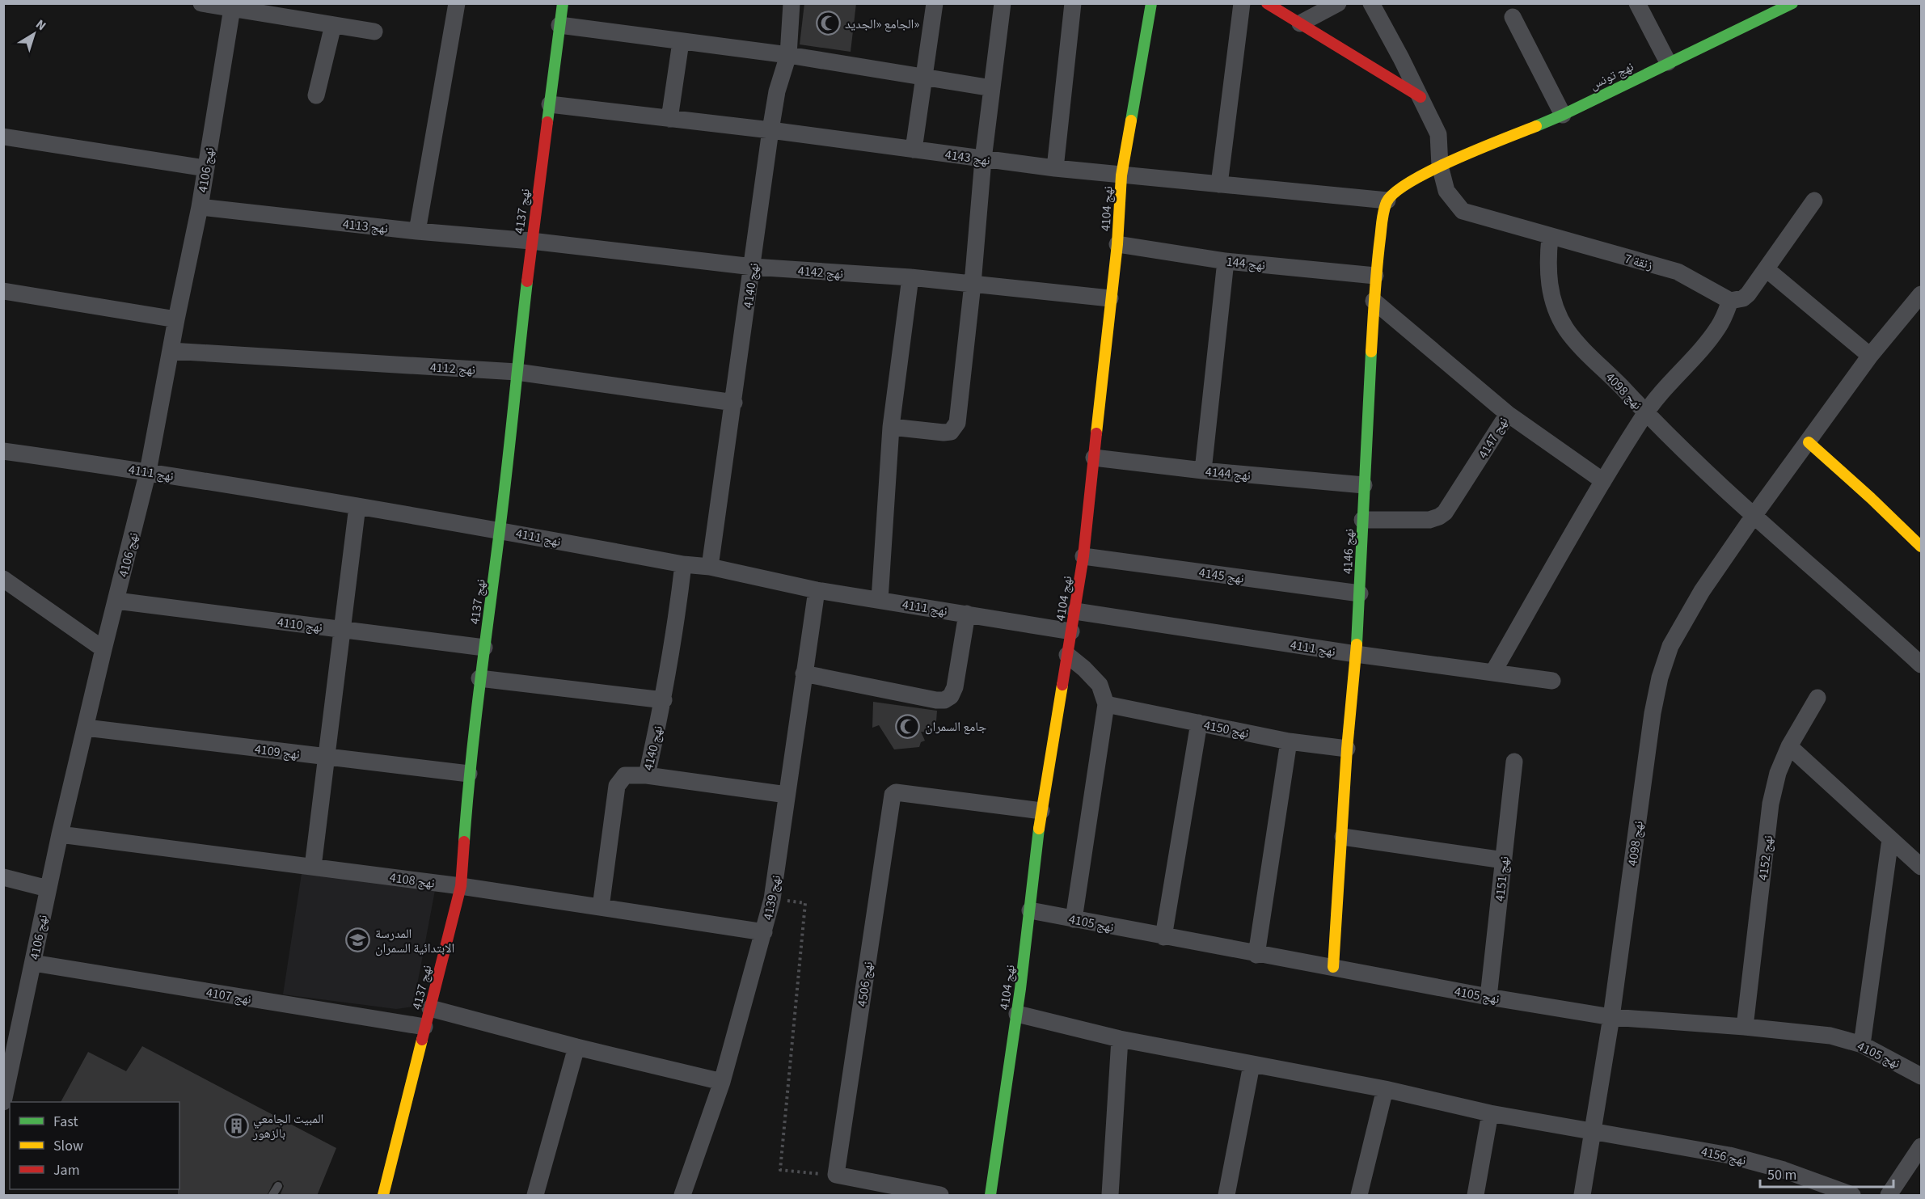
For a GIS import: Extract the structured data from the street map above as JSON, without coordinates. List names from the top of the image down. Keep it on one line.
{"streets":{"street":["نهج تونس","نهج 4143","نهج 4106","نهج 4104","نهج 4137","نهج 4113","زنقة 7","نهج 144","نهج 4142","نهج 4140","نهج 4112","نهج 4098","نهج 4147","نهج 4111","نهج 4144","نهج 4146","نهج 4145","نهج 4110","نهج 4150","نهج 4109","نهج 4152","نهج 4151","نهج 4108","نهج 4139","نهج 4105","نهج 4506","نهج 4107","نهج 4156"]},"crossings":[["نهج تونس","زنقة 7"],["نهج 4143","نهج 4104"],["نهج 4143","نهج 4137"],["نهج 4143","نهج 4140"],["نهج 4143","نهج 4146"],["نهج 4106","نهج 4113"],["نهج 4106","نهج 4112"],["نهج 4106","نهج 4111"],["نهج 4106","نهج 4110"],["نهج 4106","نهج 4109"],["نهج 4106","نهج 4108"],["نهج 4106","نهج 4107"],["نهج 4104","نهج 144"],["نهج 4104","نهج 4142"],["نهج 4104","نهج 4111"],["نهج 4104","نهج 4144"],["نهج 4104","نهج 4145"],["نهج 4104","نهج 4105"],["نهج 4104","نهج 4506"],["نهج 4104","نهج 4156"],["نهج 4137","نهج 4113"],["نهج 4137","نهج 4142"],["نهج 4137","نهج 4112"],["نهج 4137","نهج 4111"],["نهج 4137","نهج 4110"],["نهج 4137","نهج 4109"],["نهج 4137","نهج 4108"],["نهج 4137","نهج 4107"],["نهج 4113","نهج 4142"],["زنقة 7","نهج 4098"],["نهج 144","نهج 4146"],["نهج 4142","نهج 4140"],["نهج 4140","نهج 4112"],["نهج 4140","نهج 4111"],["نهج 4140","نهج 4108"],["نهج 4098","نهج 4105"],["نهج 4098","نهج 4156"],["نهج 4147","نهج 4146"],["نهج 4111","نهج 4146"],["نهج 4111","نهج 4139"],["نهج 4144","نهج 4146"],["نهج 4146","نهج 4145"],["نهج 4146","نهج 4150"],["نهج 4146","نهج 4105"],["نهج 4152","نهج 4105"],["نهج 4151","نهج 4105"],["نهج 4108","نهج 4139"]],"places":{"mosque":["الجامع «الجديد»","جامع السمران"],"school or university":["المدرسة الابتدائية السمران"],"building":["المبيت الجامعي بالزهور"]},"legend":["Fast","Slow","Jam"],"scale_bar":"50 m","north":"top right"}
